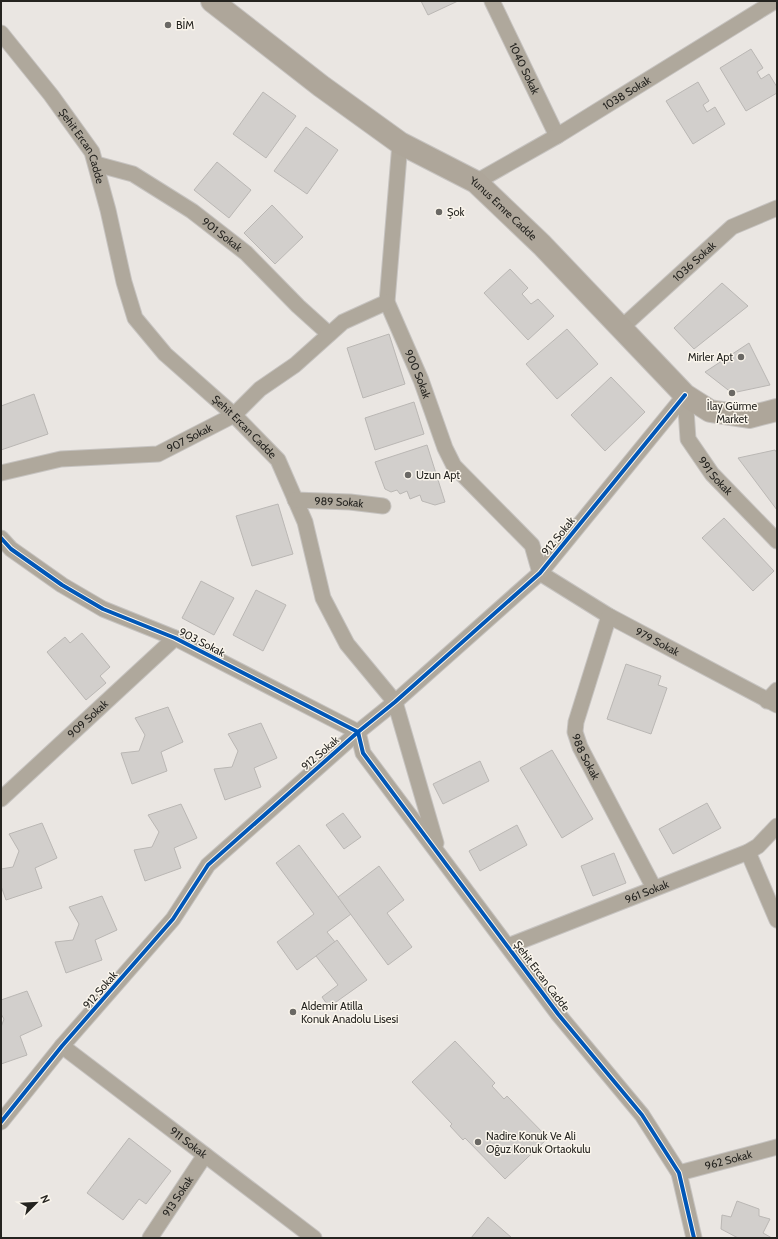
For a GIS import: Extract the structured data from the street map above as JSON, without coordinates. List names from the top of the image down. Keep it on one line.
{"streets":{"street":["1040 Sokak","1038 Sokak","Şehit Ercan Cadde","Yunus Emre Cadde","901 Sokak","1036 Sokak","900 Sokak","907 Sokak","991 Sokak","989 Sokak","912 Sokak","903 Sokak","979 Sokak","909 Sokak","988 Sokak","961 Sokak","911 Sokak","962 Sokak","913 Sokak"]},"crossings":[["1040 Sokak","1038 Sokak"],["1038 Sokak","Yunus Emre Cadde"],["Şehit Ercan Cadde","901 Sokak"],["Şehit Ercan Cadde","907 Sokak"],["Şehit Ercan Cadde","989 Sokak"],["Şehit Ercan Cadde","912 Sokak"],["Şehit Ercan Cadde","903 Sokak"],["Şehit Ercan Cadde","961 Sokak"],["Şehit Ercan Cadde","962 Sokak"],["Yunus Emre Cadde","1036 Sokak"],["Yunus Emre Cadde","900 Sokak"],["Yunus Emre Cadde","991 Sokak"],["Yunus Emre Cadde","912 Sokak"],["901 Sokak","907 Sokak"],["900 Sokak","907 Sokak"],["900 Sokak","912 Sokak"],["900 Sokak","979 Sokak"],["991 Sokak","912 Sokak"],["912 Sokak","903 Sokak"],["912 Sokak","979 Sokak"],["912 Sokak","911 Sokak"],["903 Sokak","909 Sokak"],["979 Sokak","988 Sokak"],["988 Sokak","961 Sokak"],["911 Sokak","913 Sokak"]],"places":["BİM","Şok","Mirler Apt","İlay Gürme Market","Uzun Apt","Aldemir Atilla Konuk Anadolu Lisesi","Nadire Konuk Ve Ali Oğuz Konuk Ortaokulu"],"north":"top right"}
